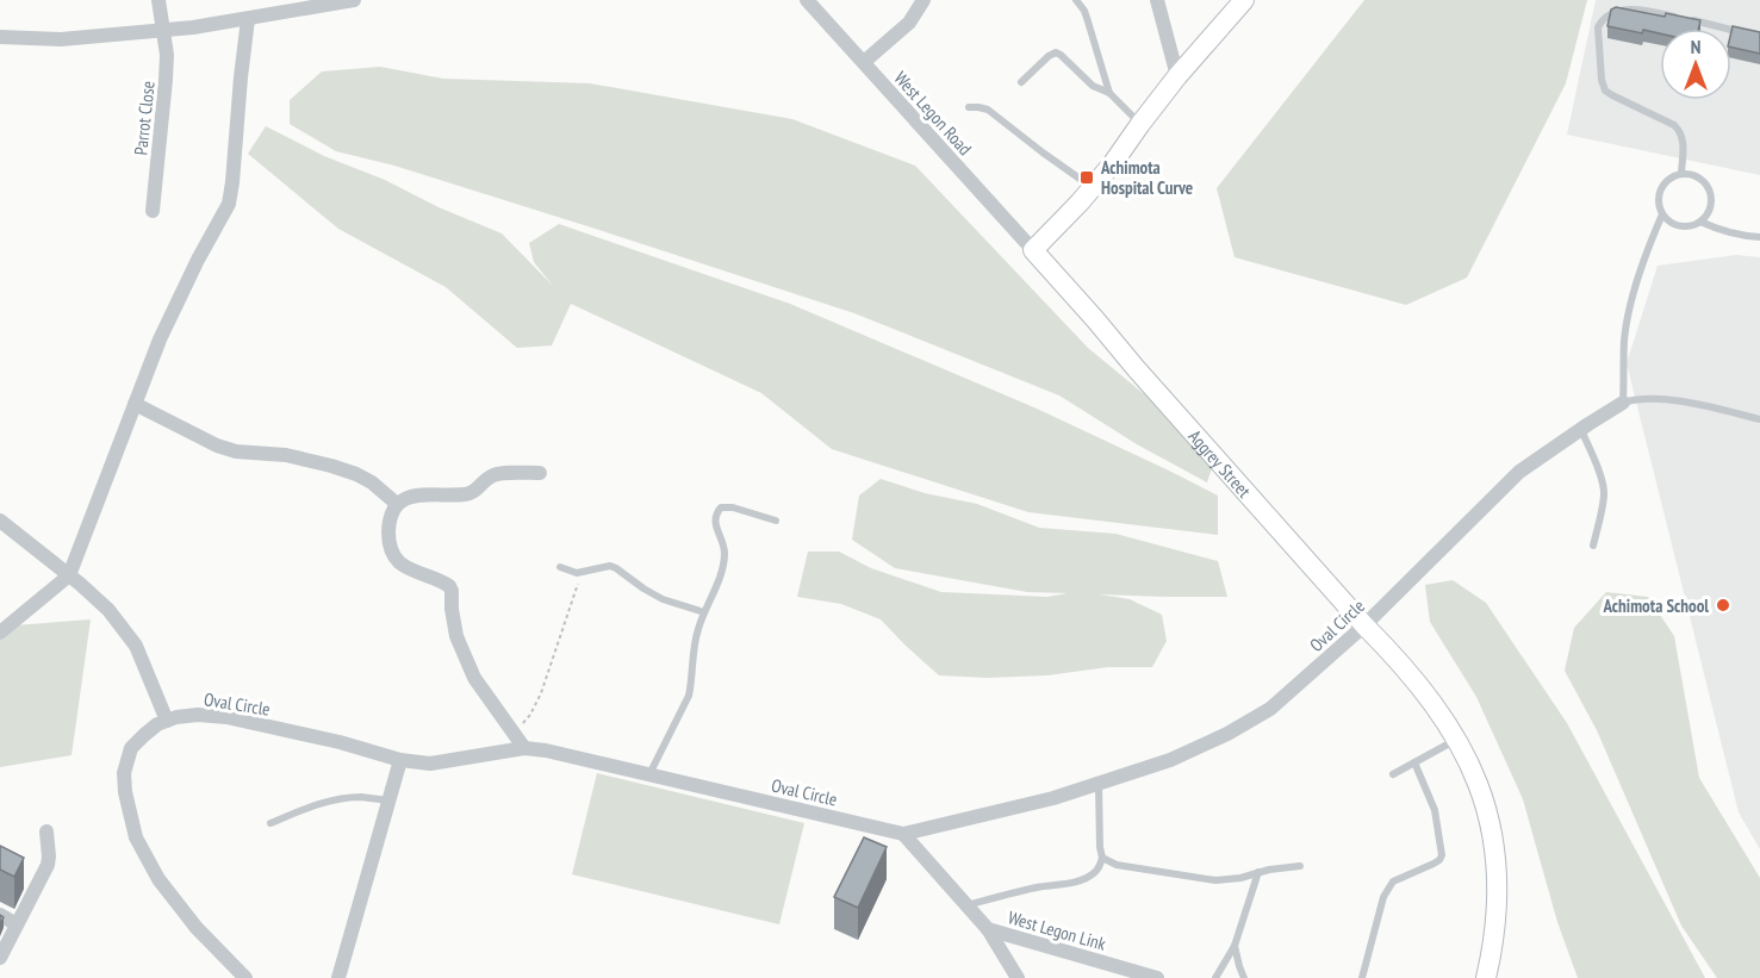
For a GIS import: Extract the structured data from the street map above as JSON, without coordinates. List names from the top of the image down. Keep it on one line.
{"streets":{"main road":["Aggrey Street"],"street":["West Legon Road","Parrot Close","Oval Circle","West Legon Link"]},"crossings":[["West Legon Road","Aggrey Street"],["Aggrey Street","Oval Circle"],["Oval Circle","West Legon Link"]],"places":{"transit":["Achimota Hospital Curve"],"other":["Achimota School"]},"north":"top"}
